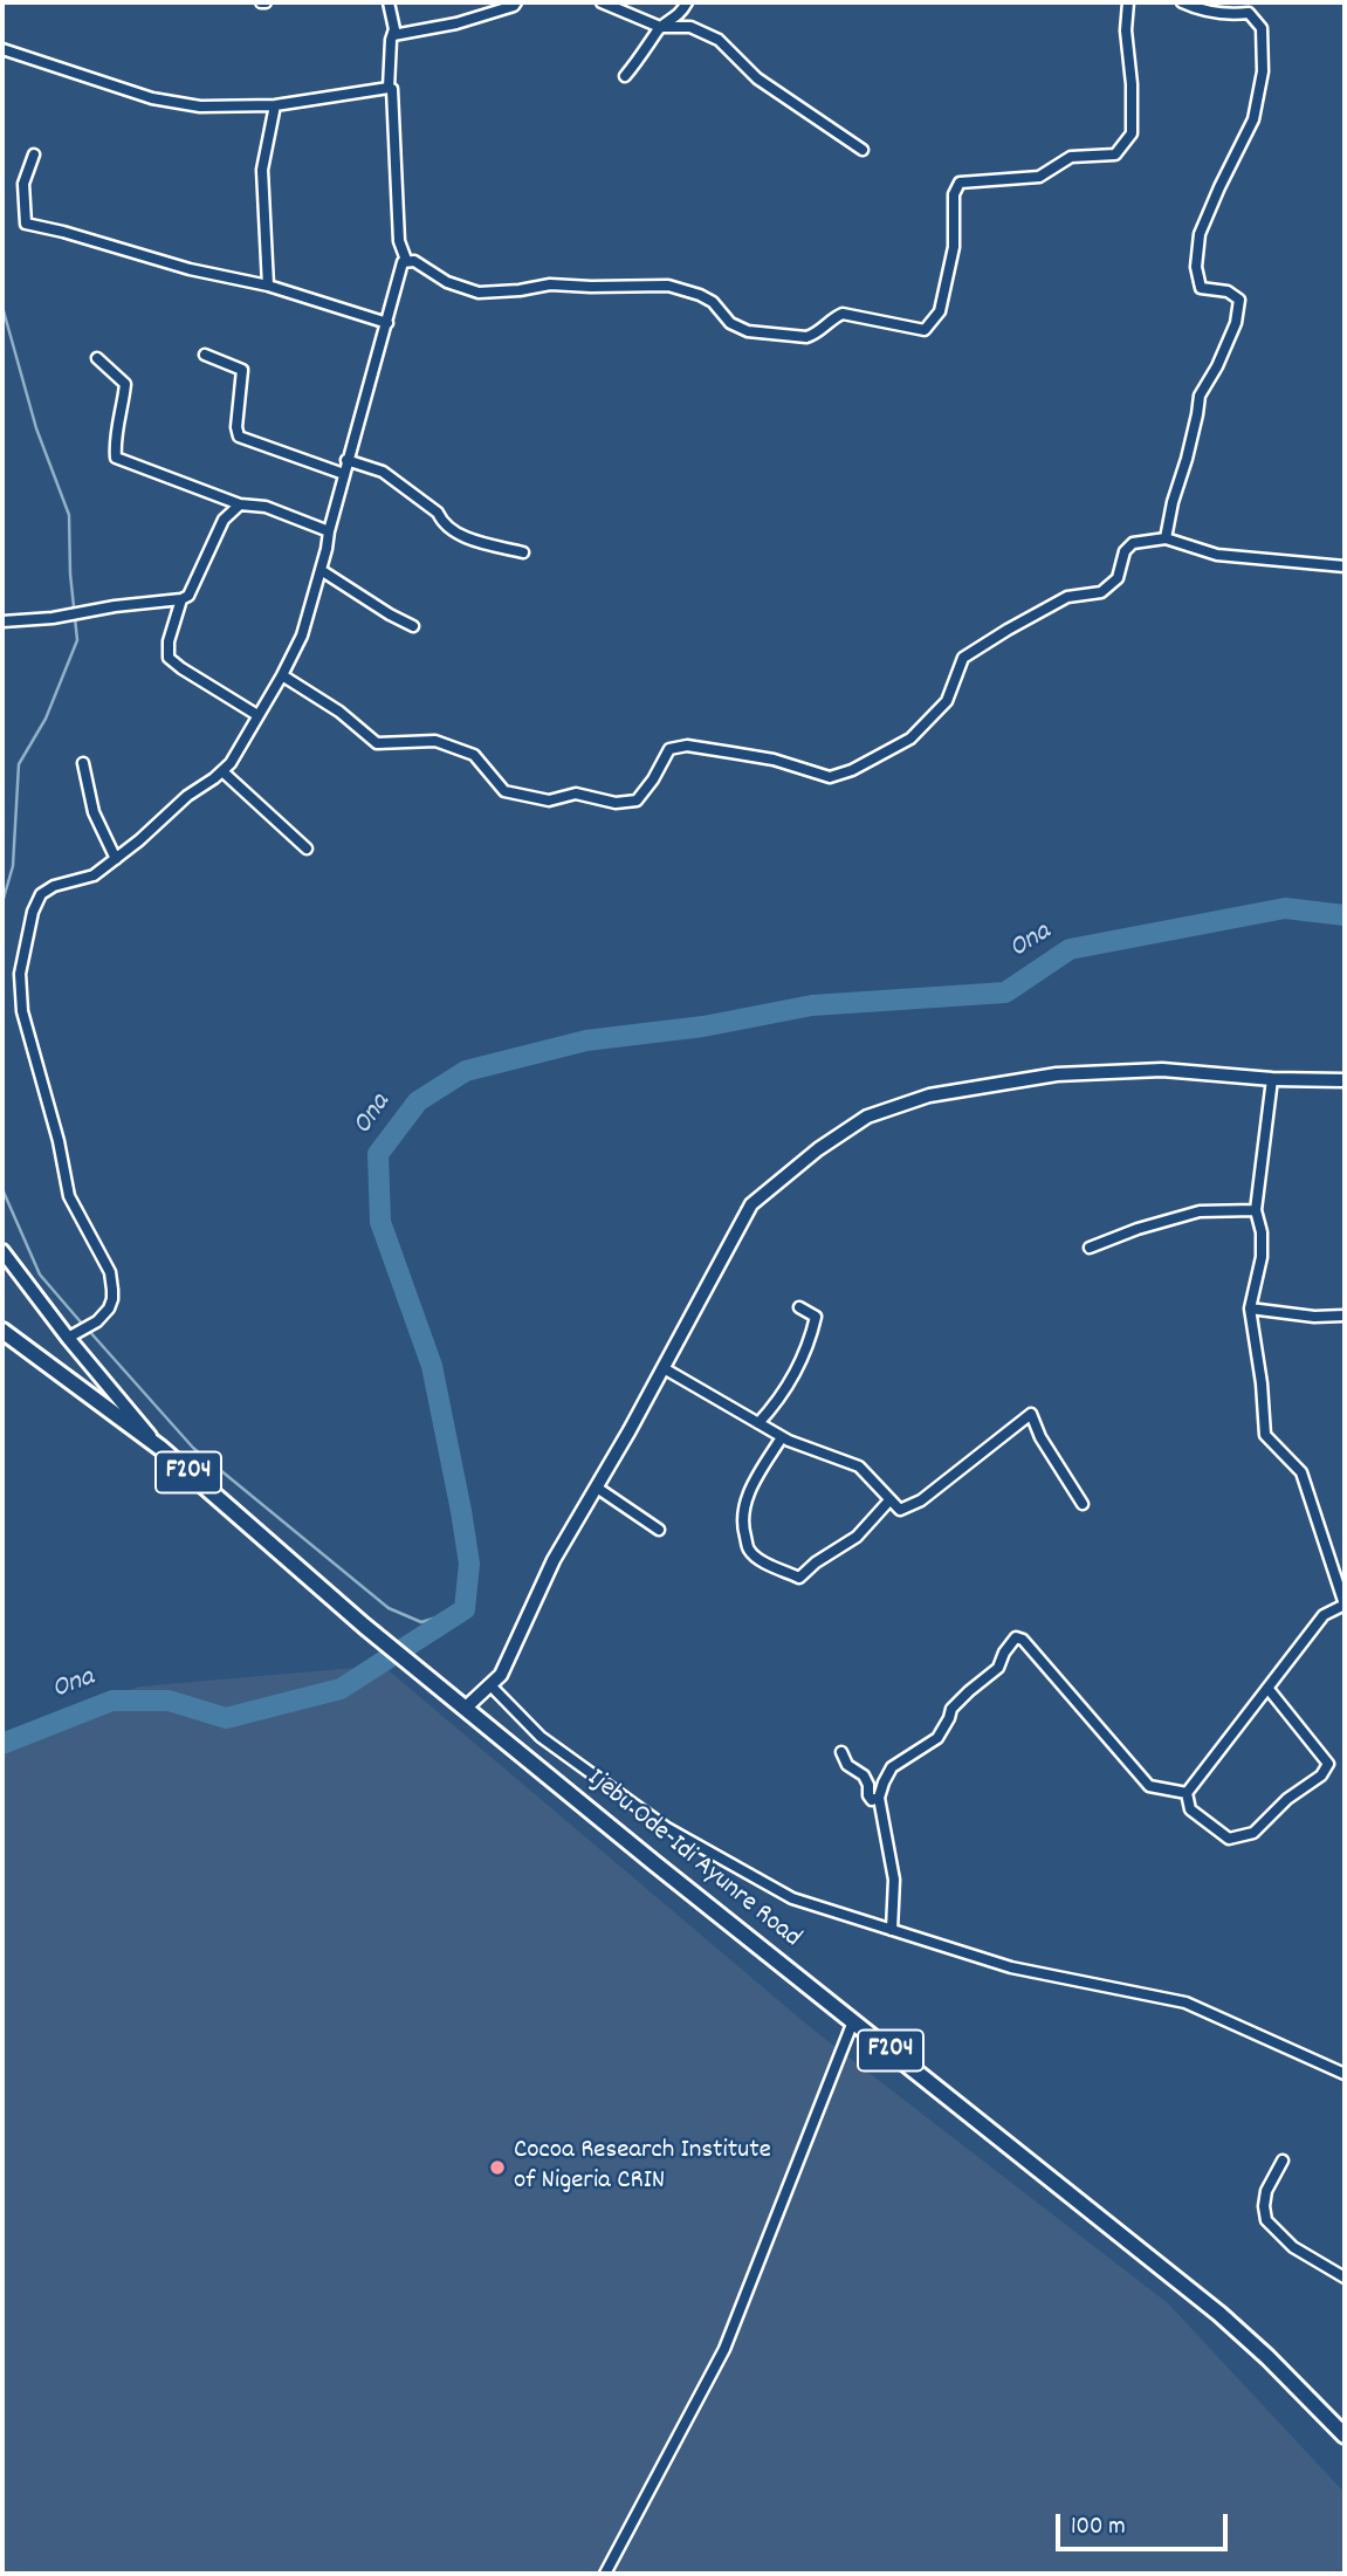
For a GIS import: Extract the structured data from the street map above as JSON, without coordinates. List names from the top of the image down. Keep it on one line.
{"streets":{"main road":["F204","Ijebu Ode-Idi Ayunre Road"]},"water":["Ona"],"places":["Cocoa Research Institute of Nigeria CRIN"],"scale_bar":"100 m"}
